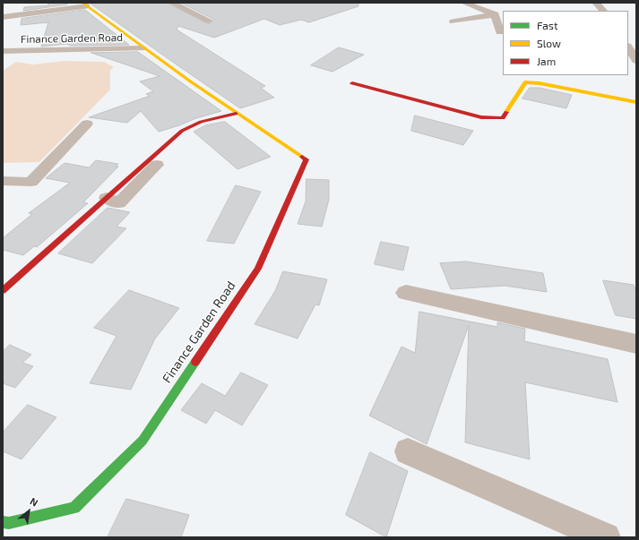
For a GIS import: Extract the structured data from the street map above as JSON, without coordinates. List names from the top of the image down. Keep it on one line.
{"streets":{"street":["Finance Garden Road"]},"legend":["Fast","Slow","Jam"],"north":"top right"}
